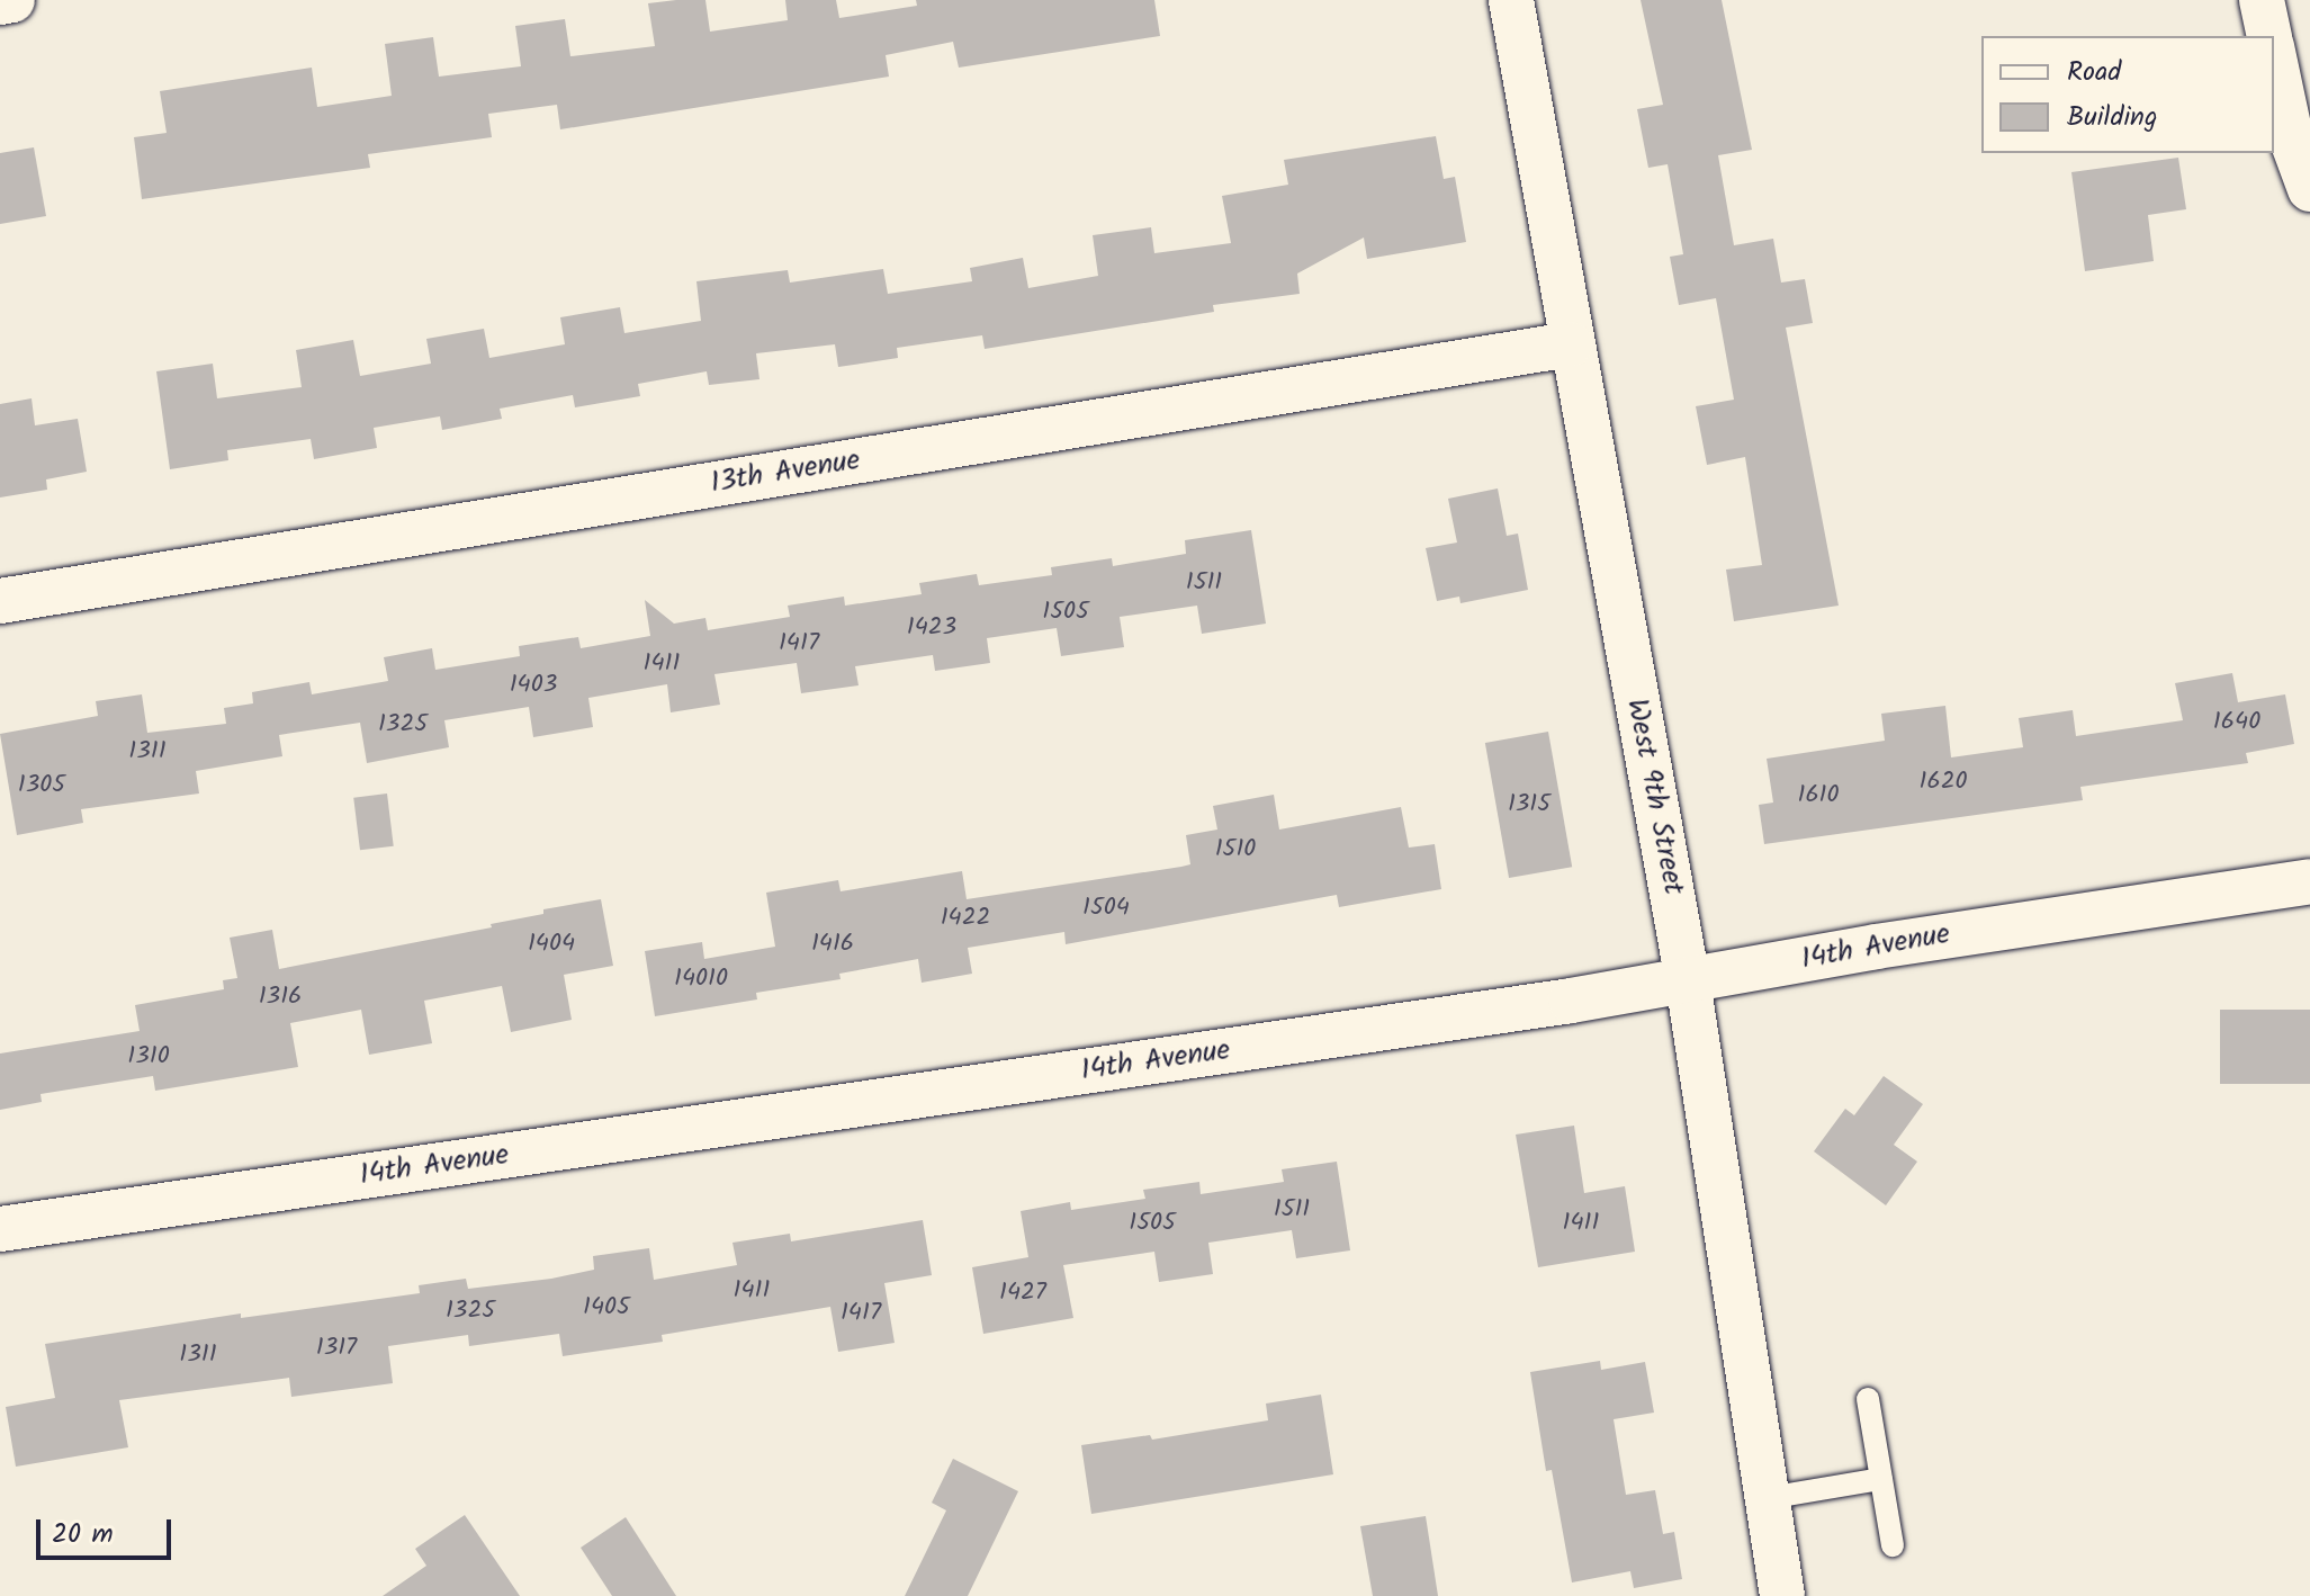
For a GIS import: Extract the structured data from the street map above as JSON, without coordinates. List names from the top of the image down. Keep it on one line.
{"streets":{"street":["13th Avenue","West 9th Street","14th Avenue"]},"crossings":[["13th Avenue","West 9th Street"],["West 9th Street","14th Avenue"]],"house_numbers":["1511","1505","1423","1417","1411","1403","1640","1325","1311","1620","1305","1610","1315","1510","1504","1422","1404","1416","14010","1316","1310","1511","1505","1411","1411","1427","1405","1325","1417","1317","1311"],"legend":["Road","Building"],"scale_bar":"20 m"}
